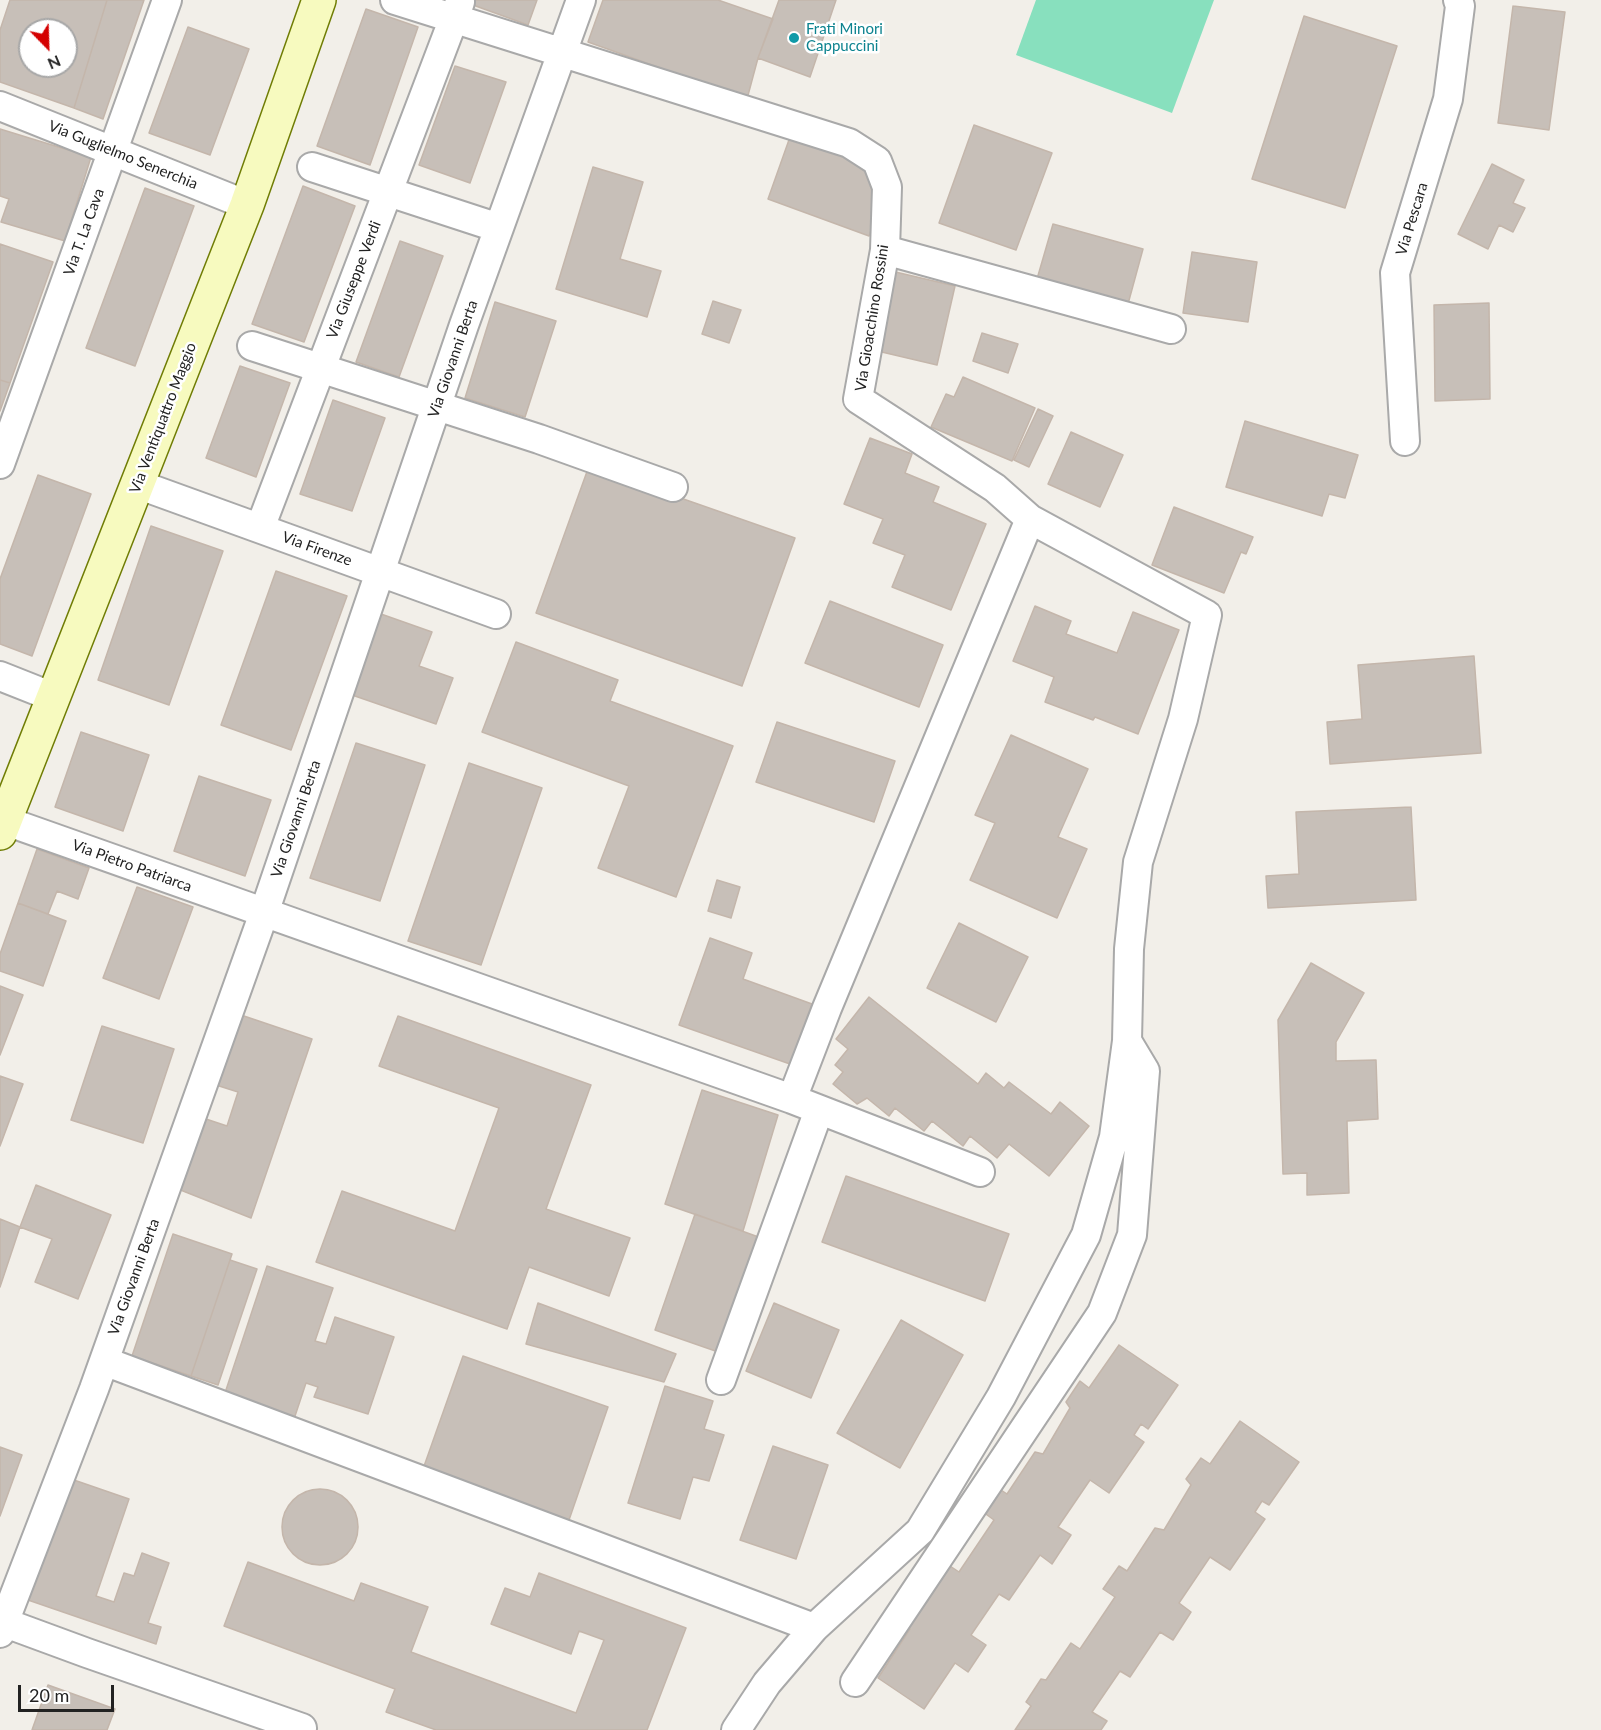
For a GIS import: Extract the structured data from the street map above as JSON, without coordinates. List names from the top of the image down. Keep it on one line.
{"streets":{"main road":["Via Ventiquattro Maggio"],"street":["Via Guglielmo Senerchia","Via Pescara","Via T. La Cava","Via Giuseppe Verdi","Via Gioacchino Rossini","Via Giovanni Berta","Via Firenze","Via Pietro Patriarca"]},"crossings":[["Via Guglielmo Senerchia","Via T. La Cava"],["Via Guglielmo Senerchia","Via Ventiquattro Maggio"],["Via Giuseppe Verdi","Via Firenze"],["Via Gioacchino Rossini","Via Giovanni Berta"],["Via Giovanni Berta","Via Firenze"],["Via Giovanni Berta","Via Pietro Patriarca"],["Via Ventiquattro Maggio","Via Firenze"],["Via Ventiquattro Maggio","Via Pietro Patriarca"]],"places":["Frati Minori Cappuccini"],"scale_bar":"20 m","north":"bottom right"}
